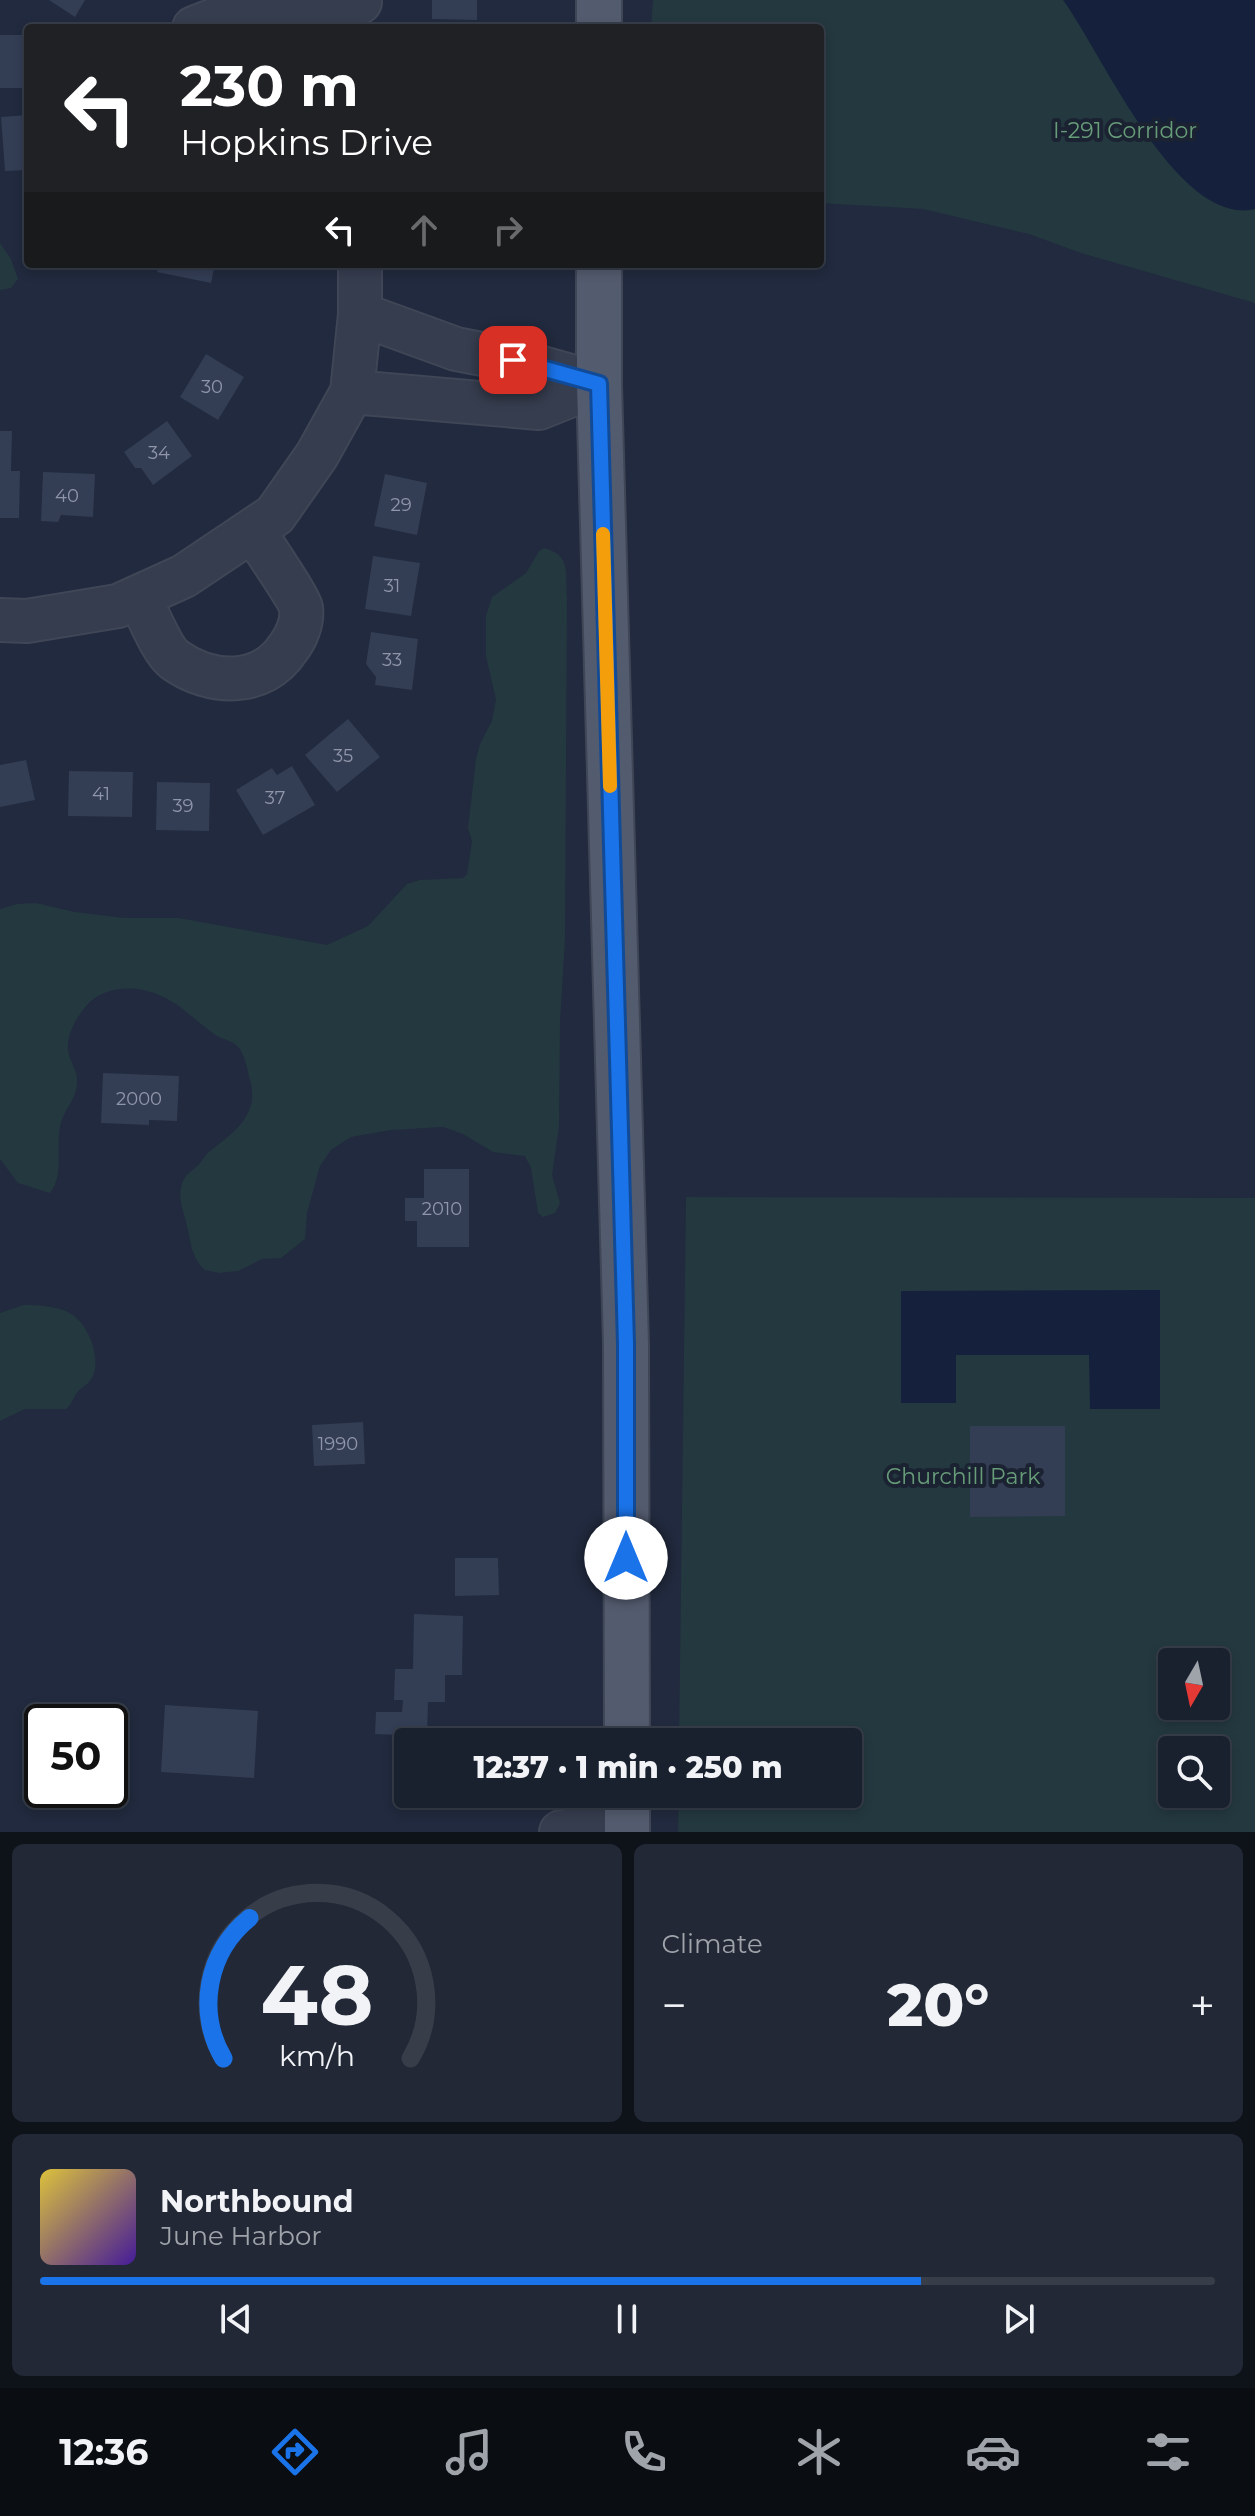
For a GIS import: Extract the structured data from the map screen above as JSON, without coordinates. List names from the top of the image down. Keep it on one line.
{"parks":["I-291 Corridor","Churchill Park"],"house_numbers":["30","34","40","29","31","33","35","41","37","39","2000","2010","1990"],"north":"bottom","page":{"turn":["230 m","Hopkins Drive"],"limit":"50","trip":"12:37 · 1 min · 250 m","tile":"Climate","heat":["−","20°","+"],"song":["Northbound","June Harbor"],"tabs":"12:36","gauge":["48","km/h"]}}
